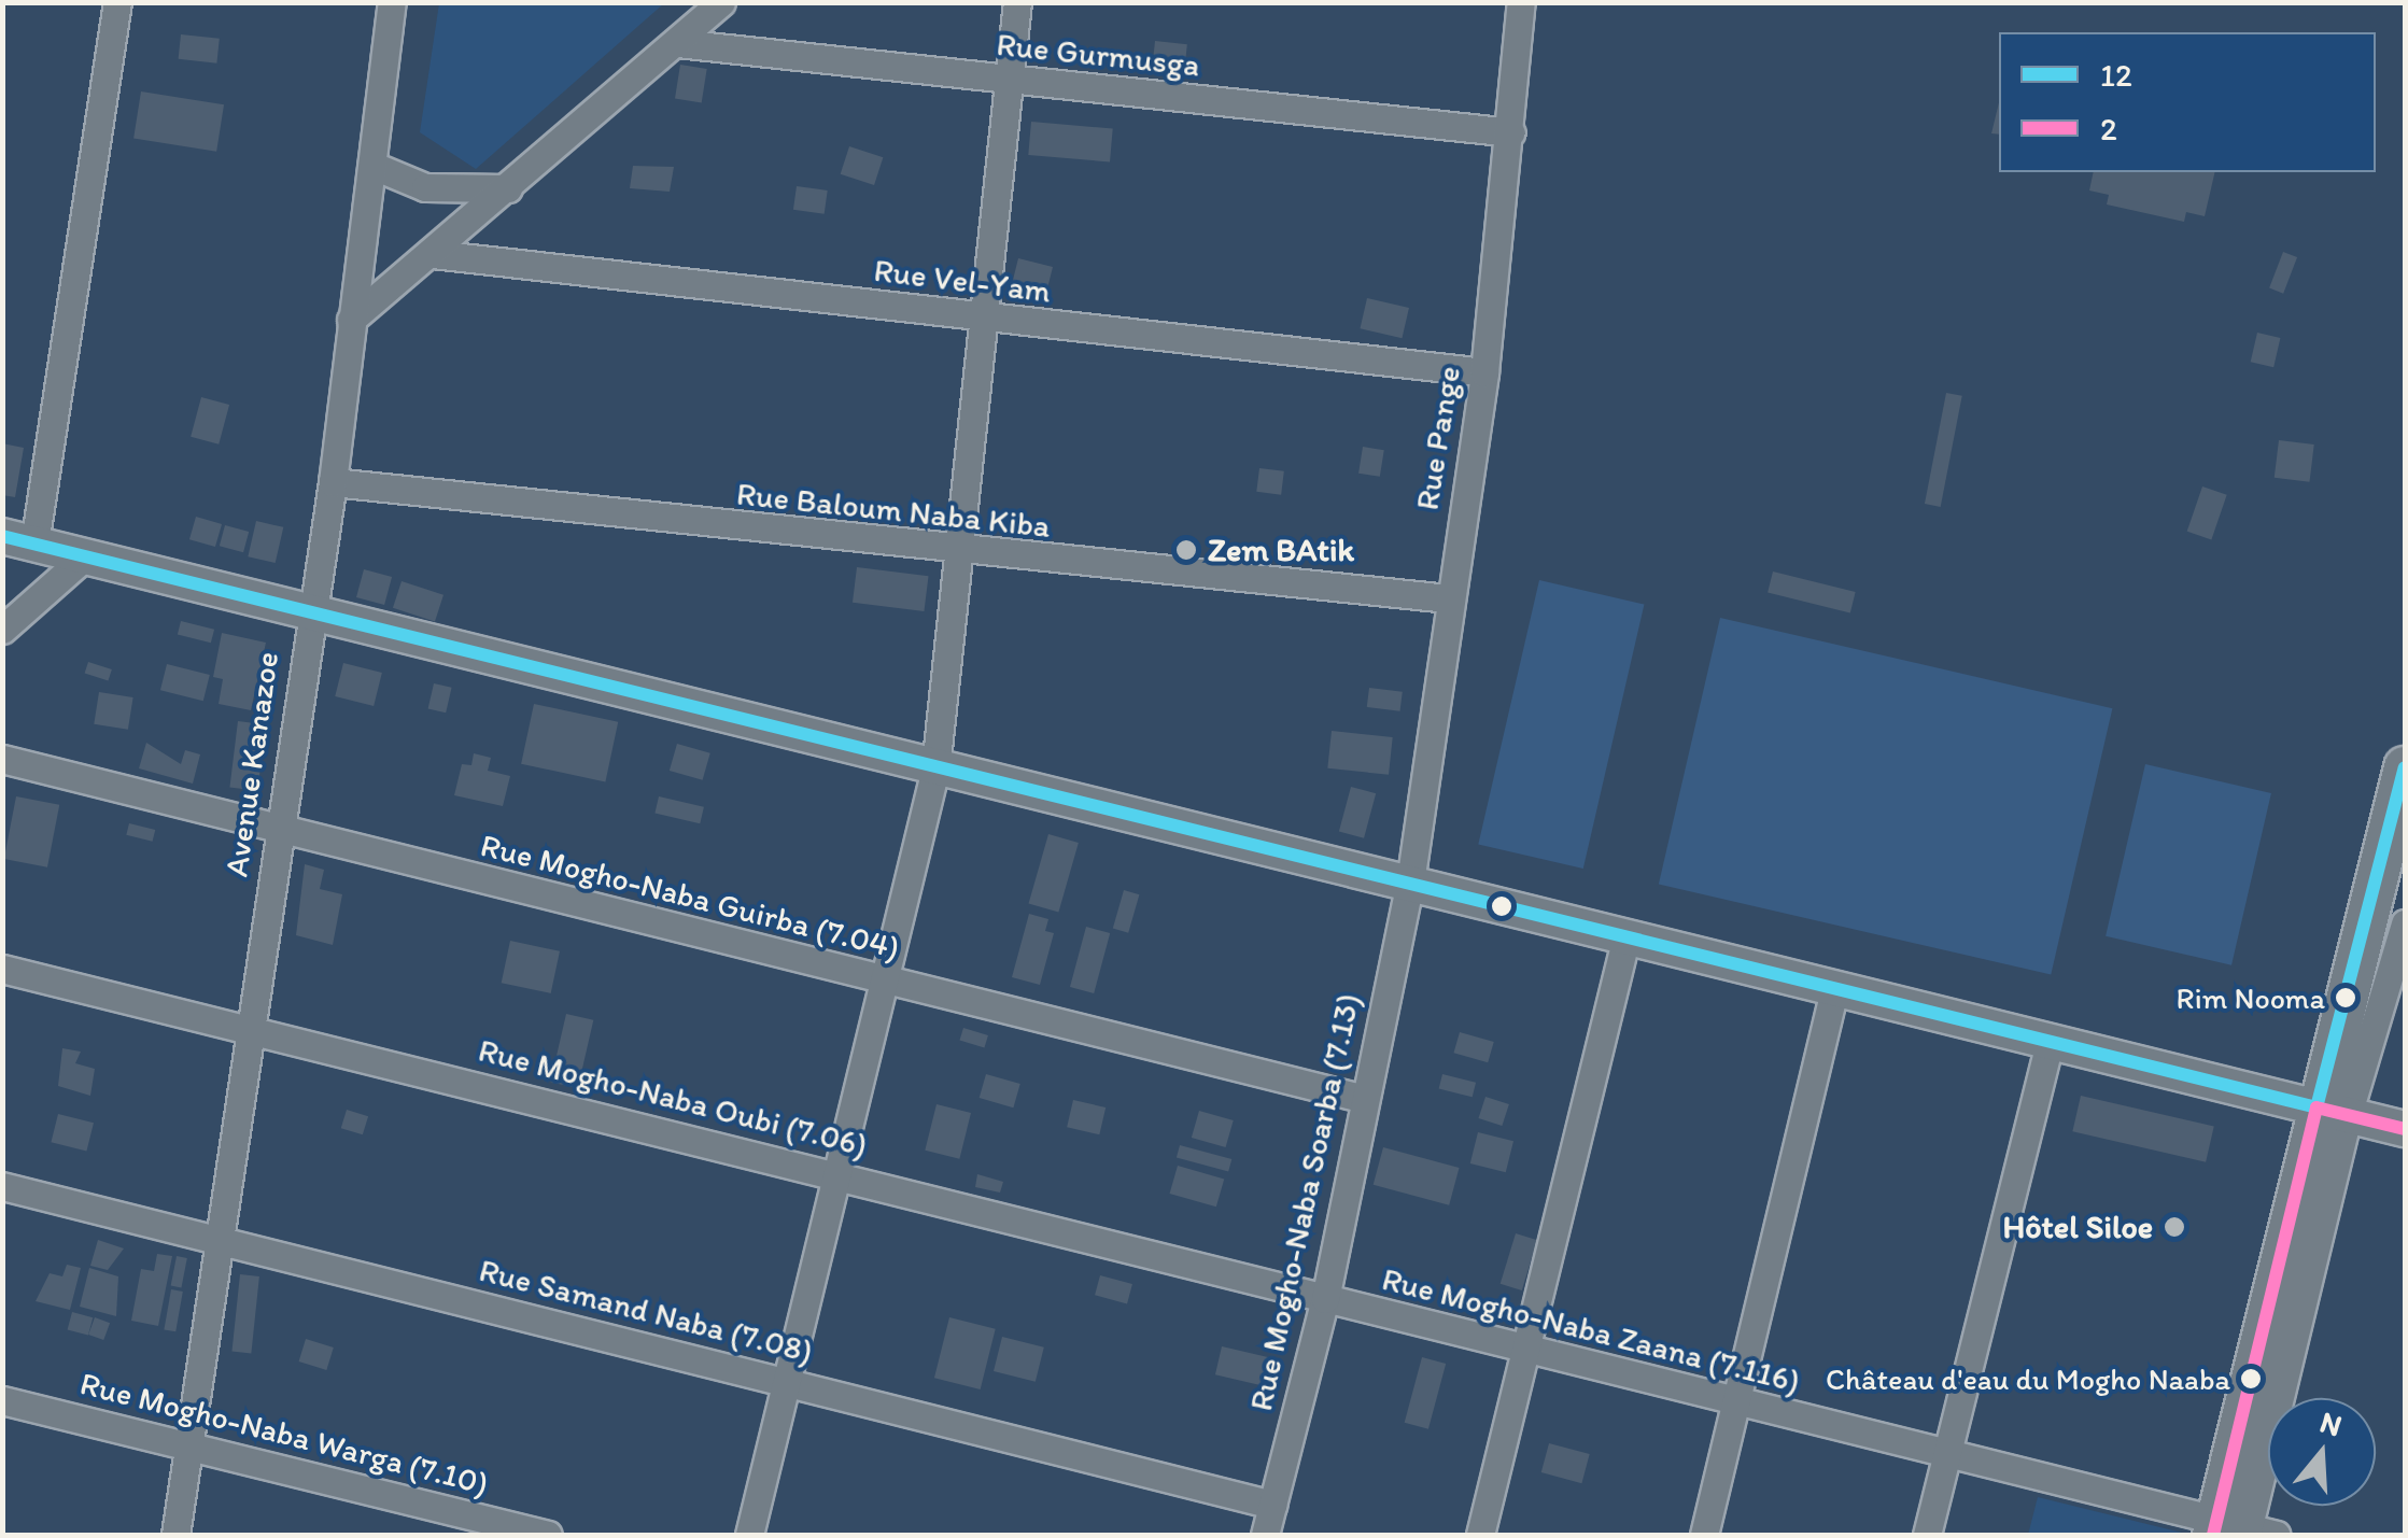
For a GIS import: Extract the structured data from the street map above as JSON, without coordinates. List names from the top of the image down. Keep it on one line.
{"streets":{"street":["Rue Gurmusga","Rue Vel-Yam","Rue Pange","Rue Baloum Naba Kiba","Avenue Kanazoe","Rue Mogho-Naba Guirba (7.04)","Rue Mogho-Naba Oubi (7.06)","Rue Mogho-Naba Soarba (7.13)","Rue Samand Naba (7.08)","Rue Mogho-Naba Zaana (7.116)","Rue Mogho-Naba Warga (7.10)"]},"crossings":[["Rue Gurmusga","Rue Pange"],["Rue Vel-Yam","Rue Pange"],["Rue Pange","Rue Baloum Naba Kiba"],["Rue Pange","Rue Mogho-Naba Soarba (7.13)"],["Rue Baloum Naba Kiba","Avenue Kanazoe"],["Avenue Kanazoe","Rue Mogho-Naba Guirba (7.04)"],["Avenue Kanazoe","Rue Mogho-Naba Oubi (7.06)"],["Avenue Kanazoe","Rue Samand Naba (7.08)"],["Avenue Kanazoe","Rue Mogho-Naba Warga (7.10)"],["Rue Mogho-Naba Guirba (7.04)","Rue Mogho-Naba Soarba (7.13)"],["Rue Mogho-Naba Oubi (7.06)","Rue Mogho-Naba Soarba (7.13)"],["Rue Mogho-Naba Oubi (7.06)","Rue Mogho-Naba Zaana (7.116)"],["Rue Mogho-Naba Soarba (7.13)","Rue Samand Naba (7.08)"],["Rue Mogho-Naba Soarba (7.13)","Rue Mogho-Naba Zaana (7.116)"]],"places":["Zem BAtik","Rim Nooma","Hôtel Siloe","Château d'eau du Mogho Naaba"],"lines":["transit line 12","transit line 2"],"legend":["12","2"],"north":"top"}
